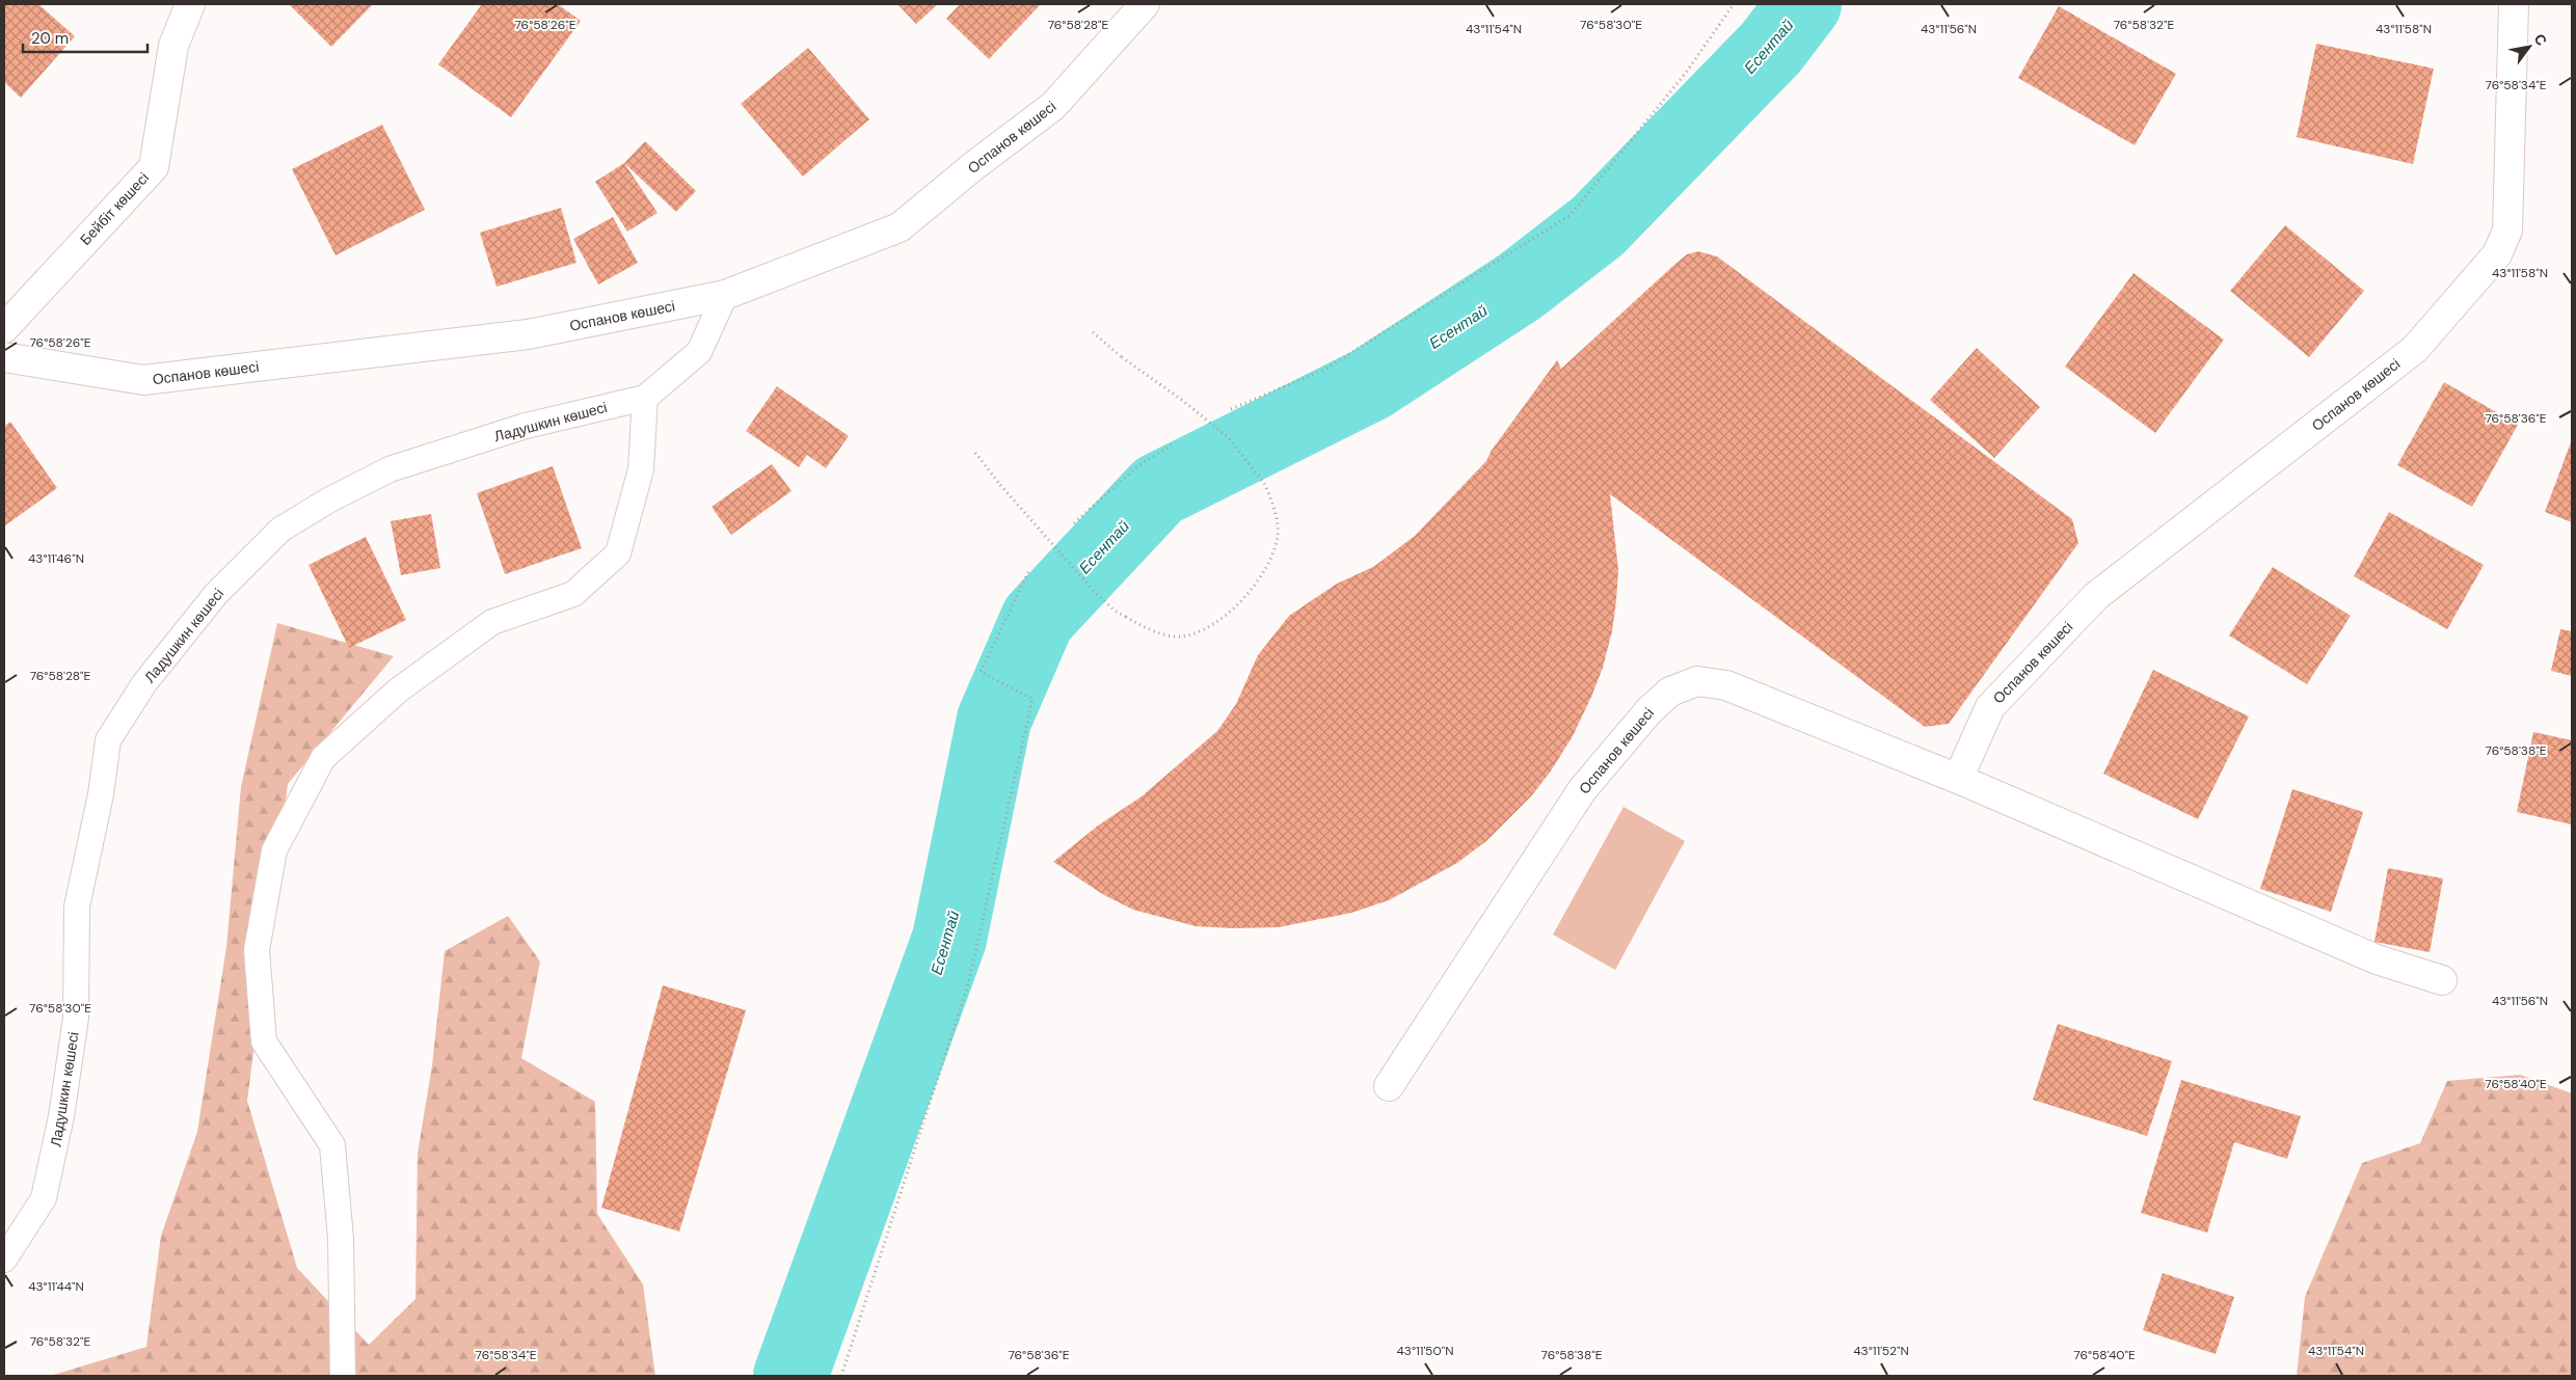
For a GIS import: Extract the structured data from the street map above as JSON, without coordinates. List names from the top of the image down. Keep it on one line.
{"streets":{"street":["Оспанов көшесі","Бейбіт көшесі"],"lane":["Ладушкин көшесі"]},"crossings":[["Оспанов көшесі","Ладушкин көшесі"]],"water":["Есентай"],"scale_bar":"20 m","north":"top right","coordinates":["76°58'28\"E","76°58'30\"E","76°58'32\"E","76°58'26\"E","43°11'54\"N","43°11'56\"N","43°11'58\"N","76°58'34\"E","76°58'36\"E","43°11'46\"N","76°58'38\"E","76°58'40\"E","43°11'44\"N","43°11'50\"N","43°11'52\"N"]}
